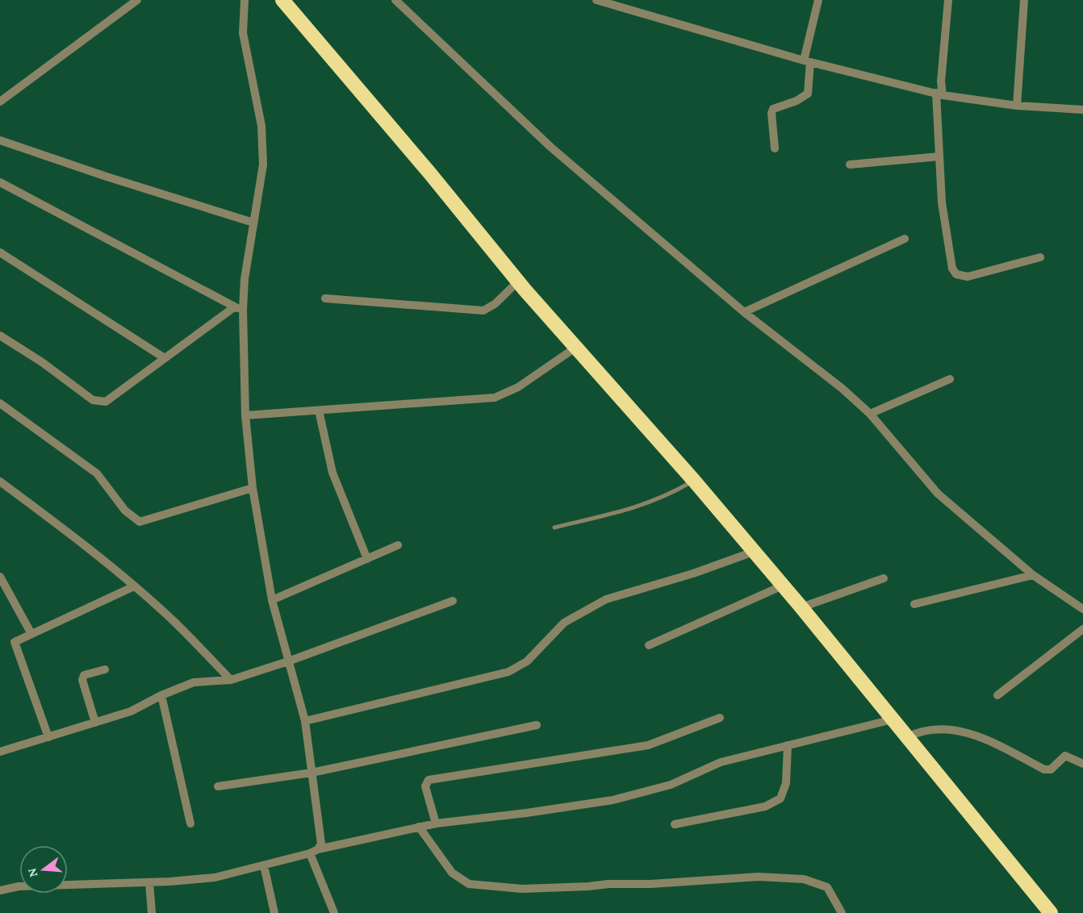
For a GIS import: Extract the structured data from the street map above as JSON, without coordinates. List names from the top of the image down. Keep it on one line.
{"north":"left"}
